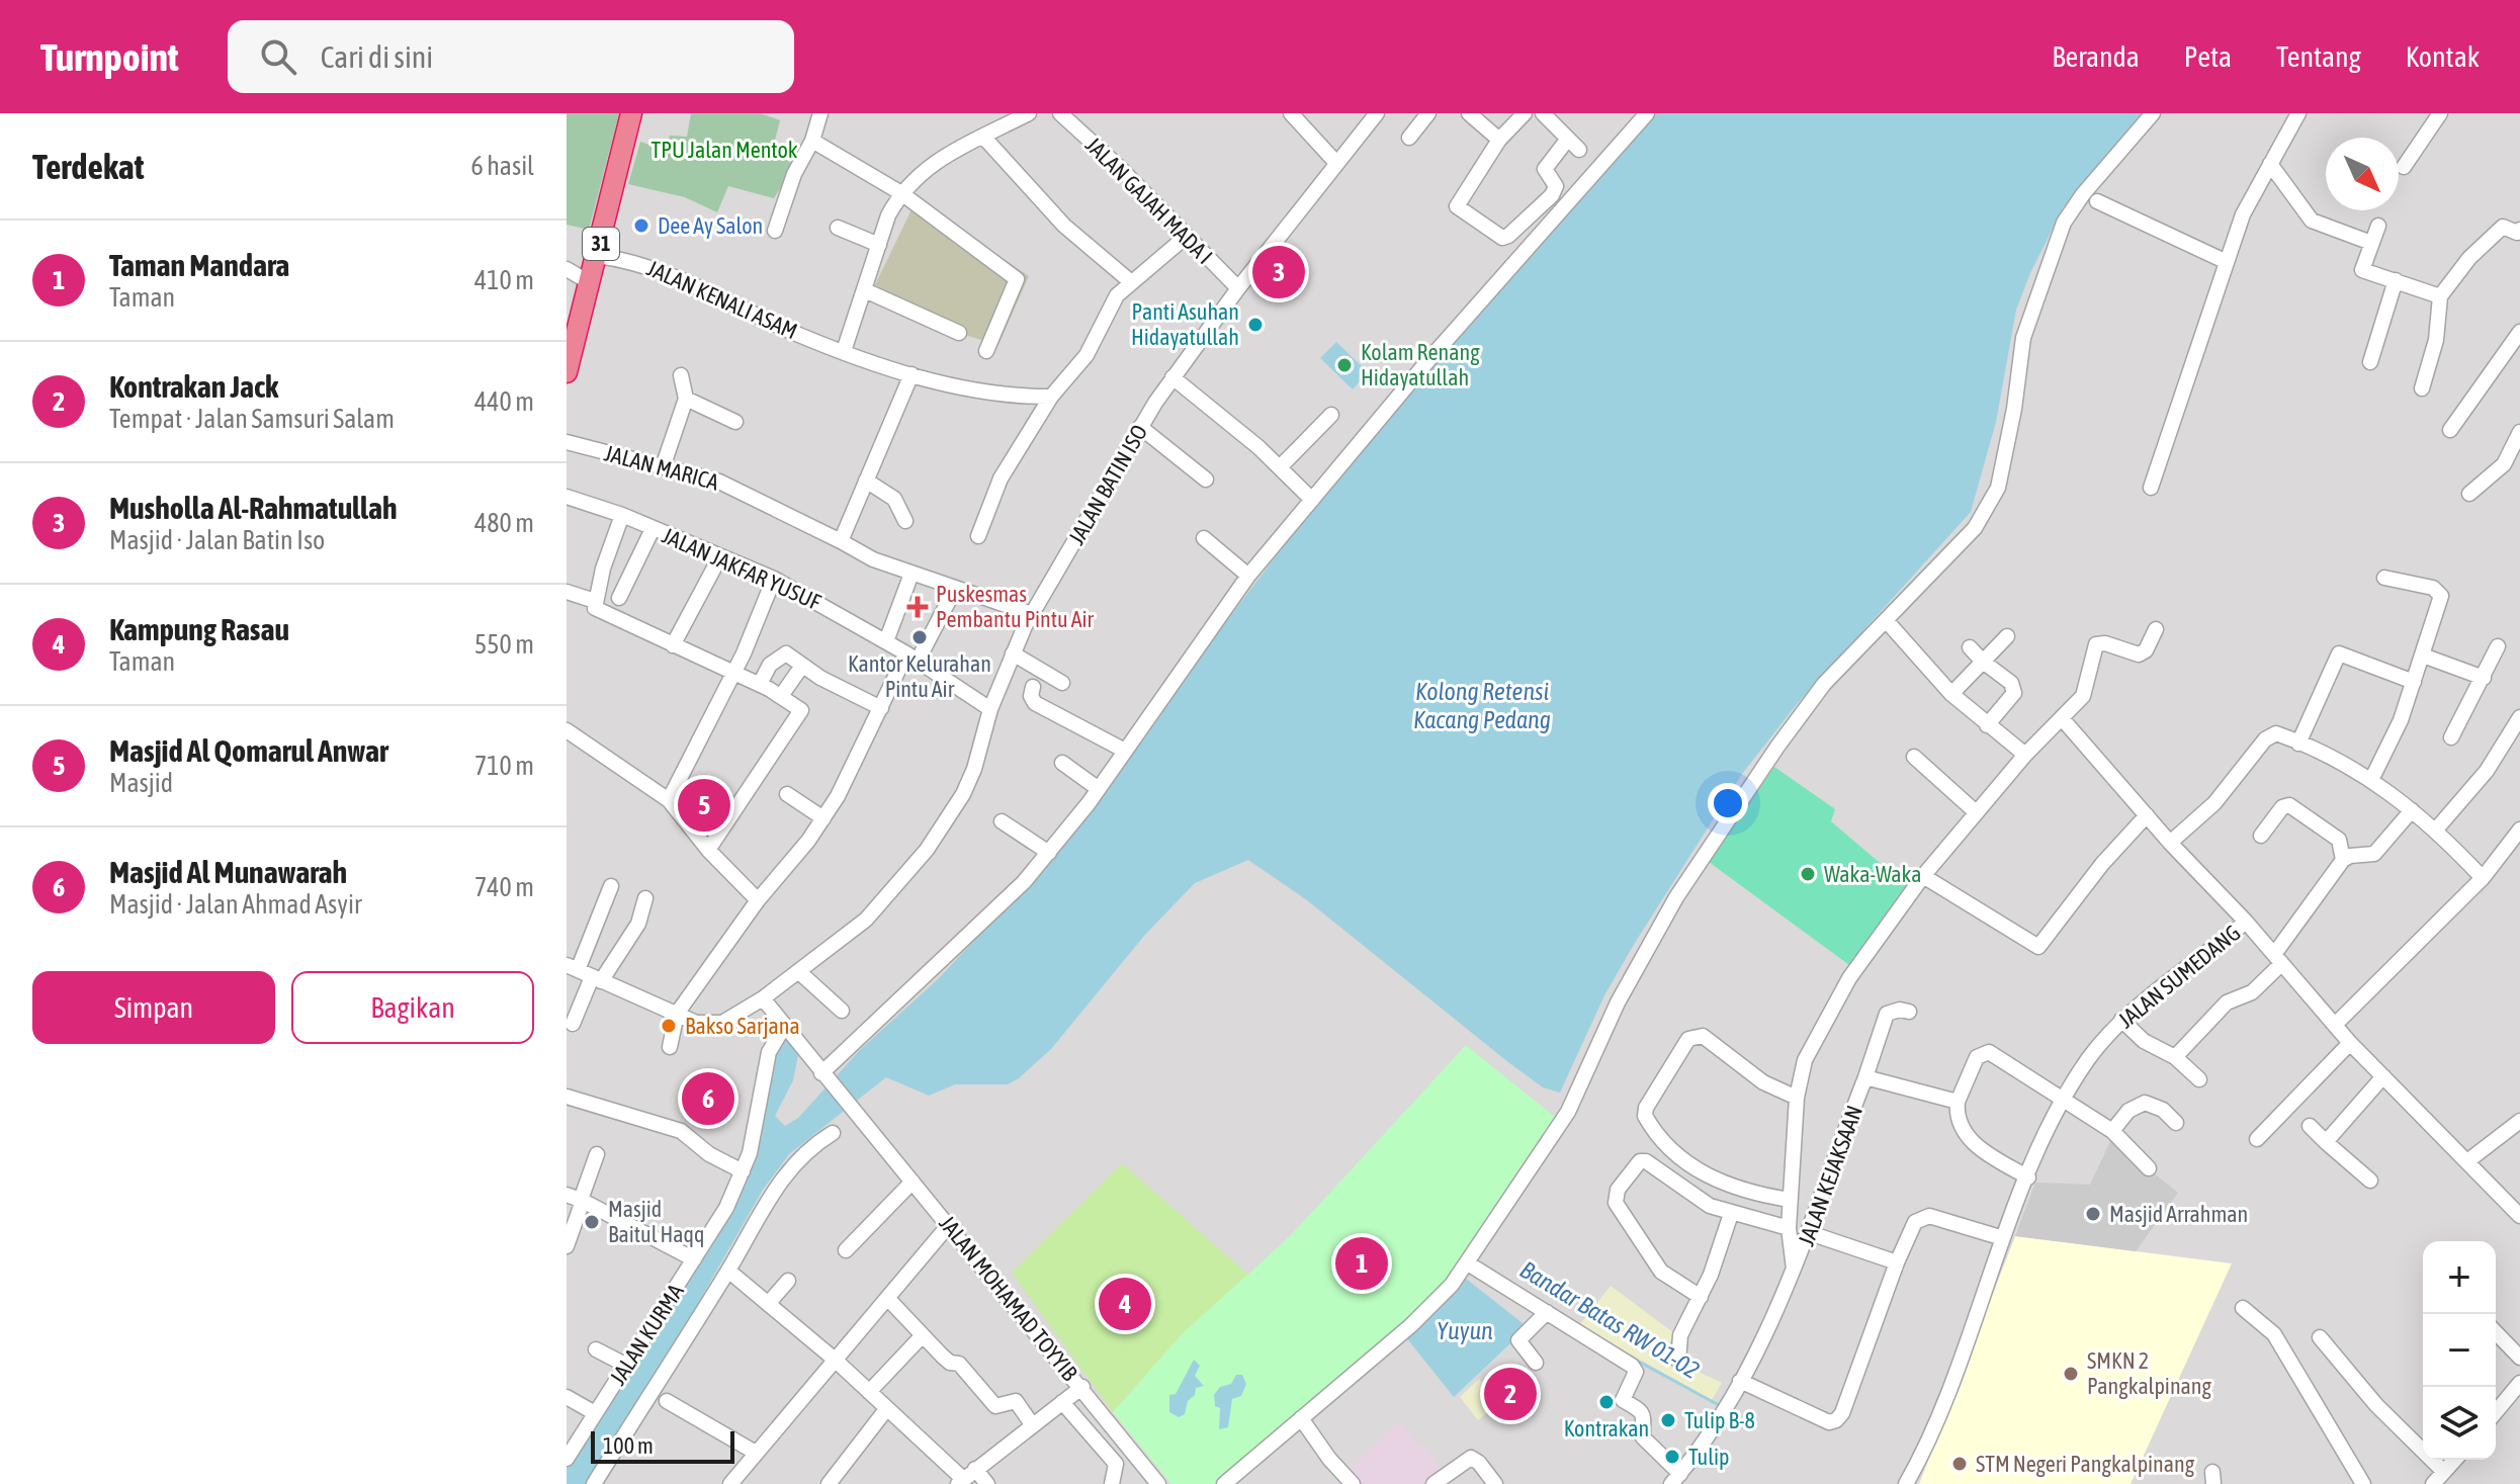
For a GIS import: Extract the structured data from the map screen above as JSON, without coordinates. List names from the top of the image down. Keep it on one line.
{"streets":{"highway":["31"],"street":["JALAN GAJAH MADA I","JALAN KENALI ASAM","JALAN MARICA","JALAN BATIN ISO","JALAN JAKFAR YUSUF","JALAN SUMEDANG","JALAN KEJAKSAAN","JALAN MOHAMAD TOYYIB","JALAN KURMA"]},"crossings":[["JALAN GAJAH MADA I","JALAN BATIN ISO"],["31","JALAN KENALI ASAM"],["JALAN BATIN ISO","JALAN JAKFAR YUSUF"]],"water":["Kolong Retensi Kacang Pedang","Bandar Batas RW 01-02","Yuyun"],"parks":["TPU Jalan Mentok"],"places":{"other":["Dee Ay Salon","Panti Asuhan Hidayatullah","Kolam Renang Hidayatullah","Kantor Kelurahan Pintu Air","Waka-Waka","Bakso Sarjana","Masjid Arrahman","Masjid Baitul Haqq","SMKN 2 Pangkalpinang","Kontrakan","Tulip B-8","Tulip","STM Negeri Pangkalpinang"],"health":["Puskesmas Pembantu Pintu Air"]},"scale_bar":"100 m","north":"bottom right","page":{"header":"Turnpoint","search":"Cari di sini","nav":["Beranda","Peta","Tentang","Kontak"],"heading":["Terdekat","6 hasil"],"list":[{"mark":"1","name":"Taman Mandara","note":"Taman","value":"410 m"},{"mark":"2","name":"Kontrakan Jack","note":"Tempat · Jalan Samsuri Salam","value":"440 m"},{"mark":"3","name":"Musholla Al-Rahmatullah","note":"Masjid · Jalan Batin Iso","value":"480 m"},{"mark":"4","name":"Kampung Rasau","note":"Taman","value":"550 m"},{"mark":"5","name":"Masjid Al Qomarul Anwar","note":"Masjid","value":"710 m"},{"mark":"6","name":"Masjid Al Munawarah","note":"Masjid · Jalan Ahmad Asyir","value":"740 m"}],"pins":["3","5","6","1","4","2"],"buttons":["Simpan","Bagikan"],"map_buttons":["+","−"],"scale":"100 m"}}
